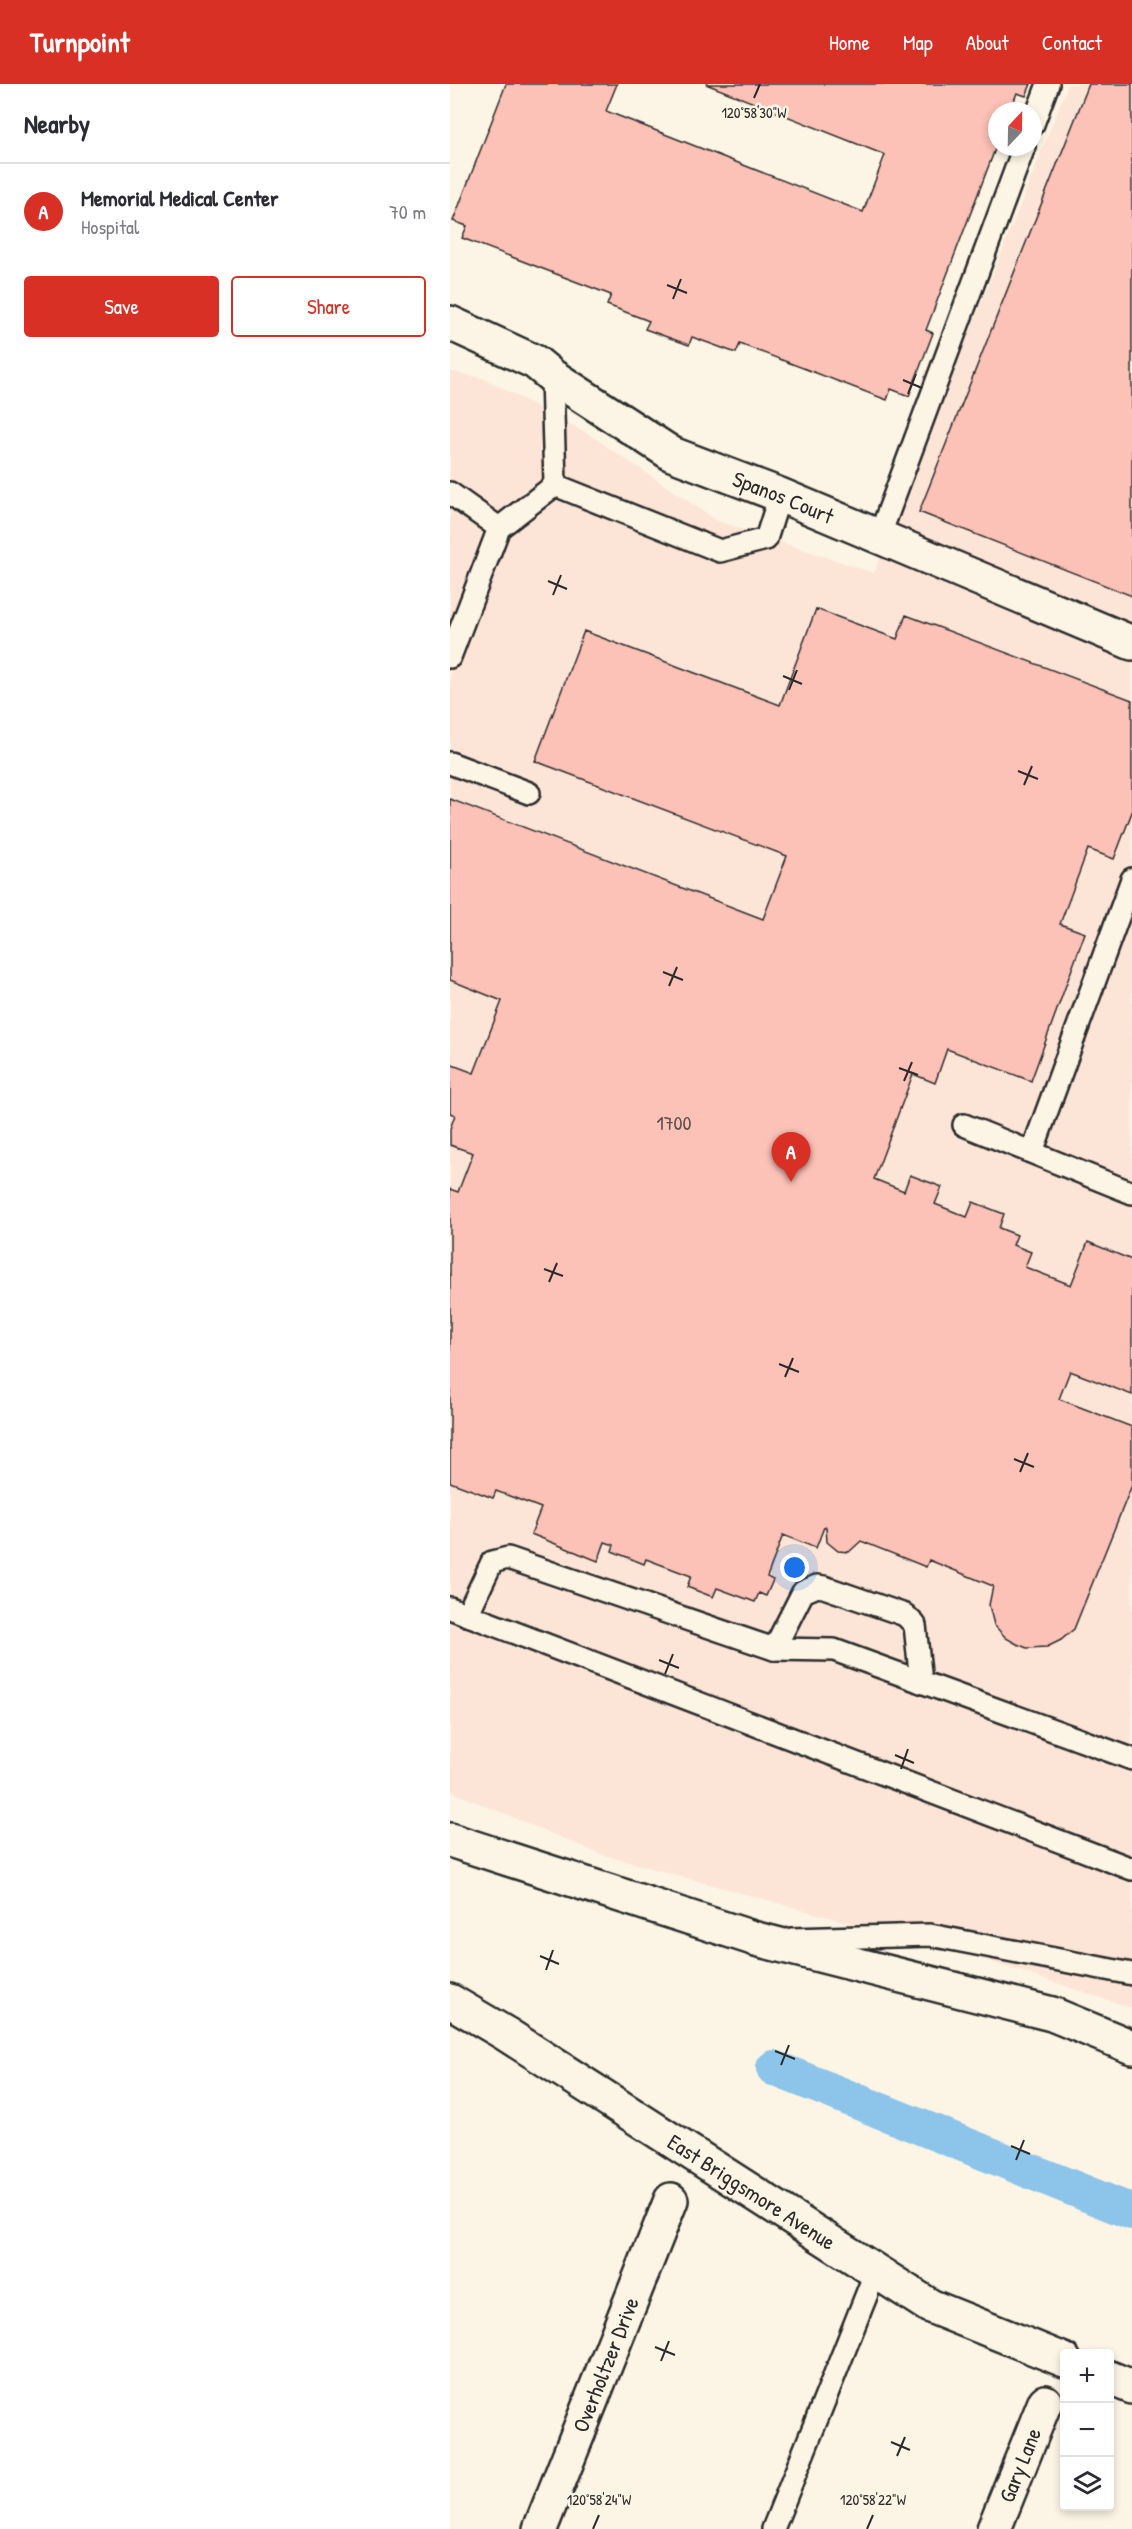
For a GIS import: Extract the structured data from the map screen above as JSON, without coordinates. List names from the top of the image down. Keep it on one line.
{"streets":{"main road":["Spanos Court","East Briggsmore Avenue","Overholtzer Drive","Gary Lane"]},"house_numbers":["1700"],"north":"top","page":{"header":"Turnpoint","nav":["Home","Map","About","Contact"],"heading":"Nearby","list":[{"mark":"A","name":"Memorial Medical Center","note":"Hospital","value":"70 m"}],"buttons":["Save","Share"],"pins":"A","map_buttons":["+","−"]},"coordinates":["120°58'30\"W","120°58'24\"W","120°58'22\"W"]}
